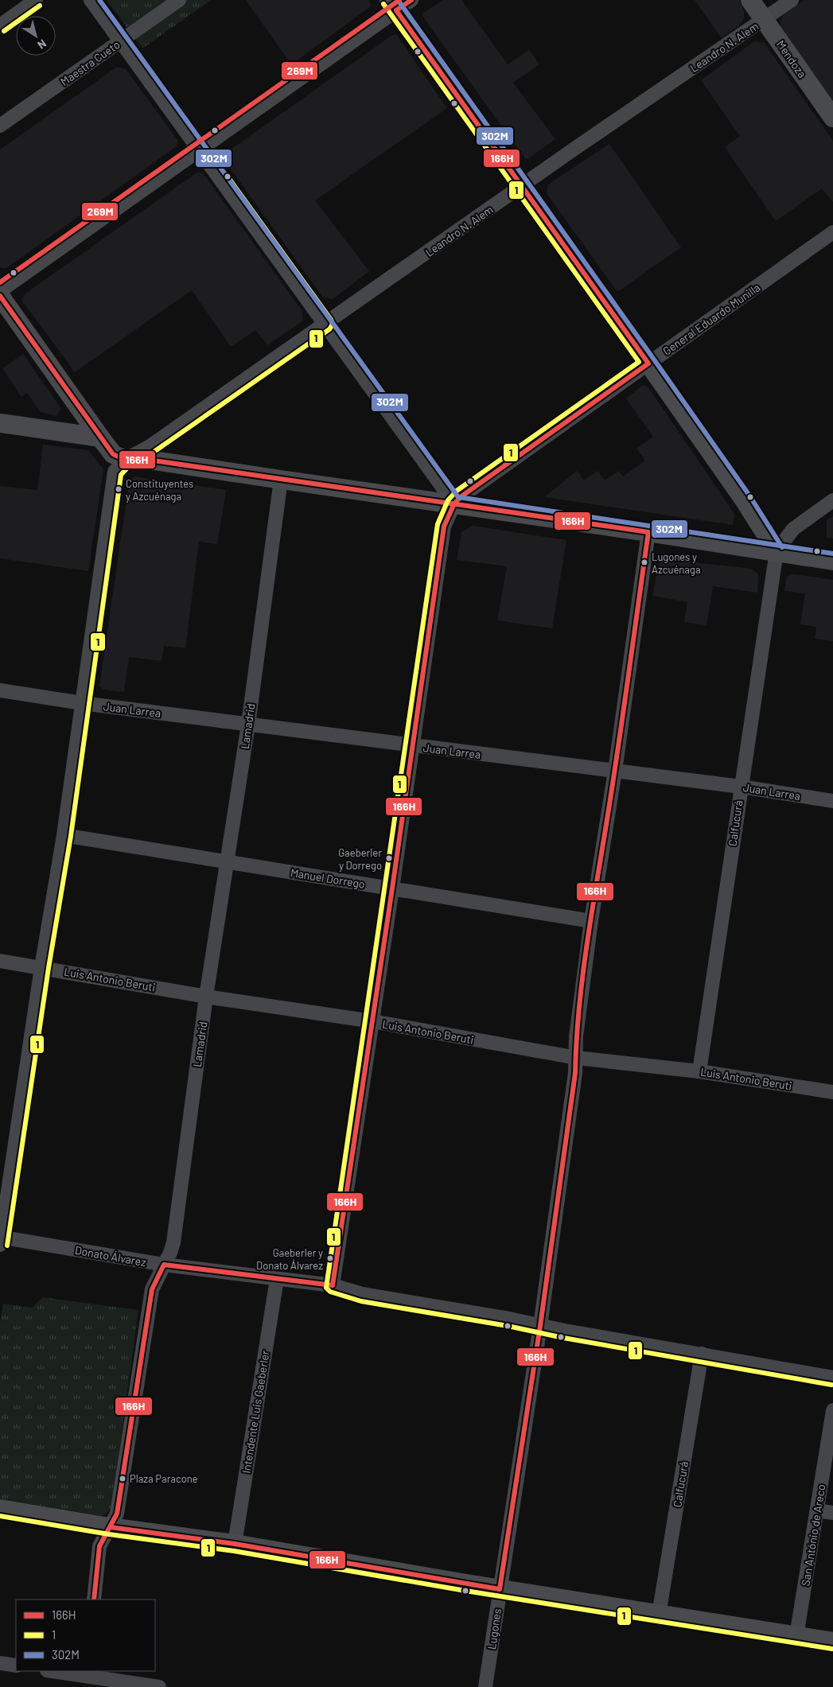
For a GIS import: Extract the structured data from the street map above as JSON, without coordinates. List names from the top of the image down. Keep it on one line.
{"streets":{"street":["Leandro N. Alem","Mendoza","Maestra Cueto","General Eduardo Munilla","Juan Larrea","Lamadrid","Calfucurá","Manuel Dorrego","Luis Antonio Beruti","Donato Álvarez","Intendente Luis Gaeberler","San António de Areco","Lugones"]},"crossings":[["Leandro N. Alem","Mendoza"],["Juan Larrea","Lamadrid"],["Juan Larrea","Calfucurá"],["Juan Larrea","Lugones"],["Lamadrid","Manuel Dorrego"],["Lamadrid","Luis Antonio Beruti"],["Lamadrid","Donato Álvarez"],["Calfucurá","Luis Antonio Beruti"],["Calfucurá","Donato Álvarez"],["Manuel Dorrego","Lugones"],["Luis Antonio Beruti","Lugones"],["Donato Álvarez","Intendente Luis Gaeberler"],["Donato Álvarez","Lugones"]],"places":["Constituyentes y Azcuénaga","Lugones y Azcuénaga","Gaeberler y Dorrego","Gaeberler y Donato Álvarez","Plaza Paracone"],"lines":["transit line 166H","transit line 302M","transit line 269M","transit line 1"],"legend":["166H","1","302M"],"north":"bottom right"}
